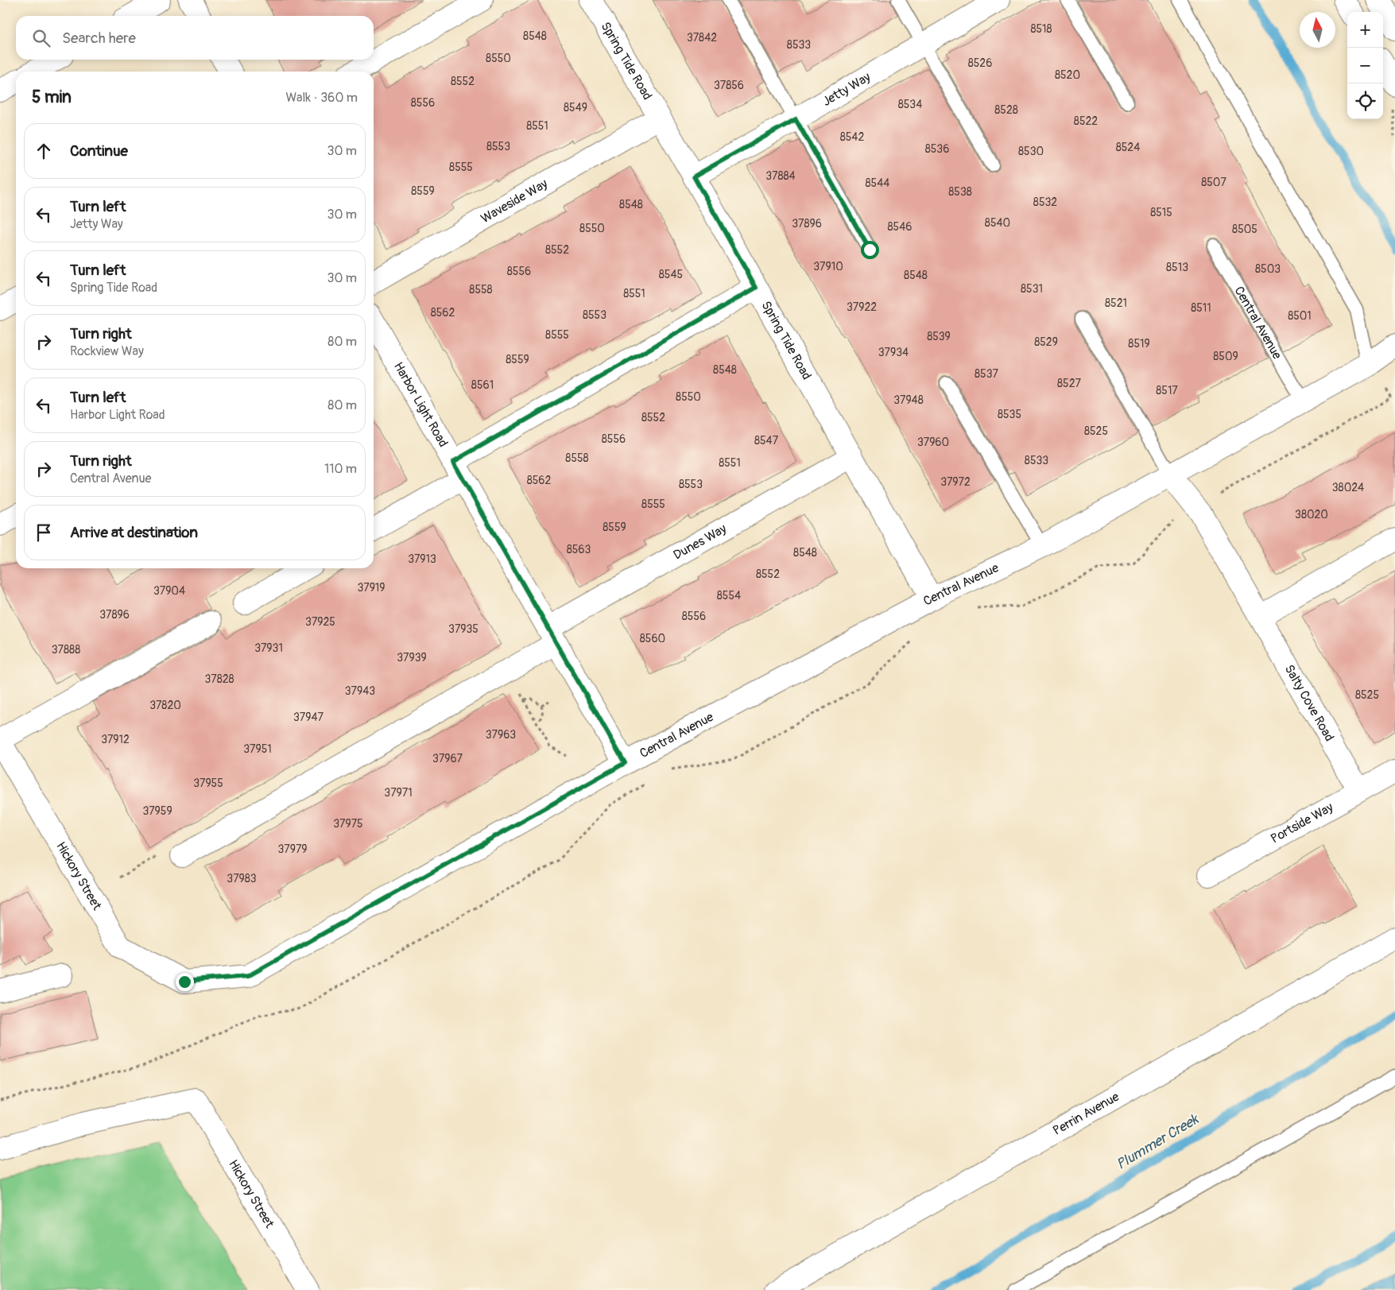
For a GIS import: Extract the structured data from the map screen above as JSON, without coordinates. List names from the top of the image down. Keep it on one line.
{"streets":{"street":["Spring Tide Road","Jetty Way","Waveside Way","Central Avenue","Harbor Light Road","Dunes Way","Salty Cove Road","Portside Way","Hickory Street","Perrin Avenue"]},"crossings":[["Spring Tide Road","Jetty Way"],["Spring Tide Road","Waveside Way"],["Spring Tide Road","Central Avenue"],["Spring Tide Road","Dunes Way"],["Central Avenue","Harbor Light Road"],["Central Avenue","Salty Cove Road"],["Central Avenue","Hickory Street"],["Harbor Light Road","Dunes Way"],["Salty Cove Road","Portside Way"]],"water":["Plummer Creek"],"house_numbers":["8518","8548","37842","8533","8550","8526","8520","8552","37856","8556","8534","8549","8528","8522","8551","8542","8553","8524","8536","8530","8555","37884","8507","8544","8559","8538","8532","8548","8515","8540","37896","8546","8550","8505","8552","37910","8513","8503","8556","8545","8548","8531","8558","8551","8521","37922","8511","8562","8553","8501","8555","8539","8529","8519","37934","8509","8559","8548","8537","8527","8561","8517","8550","37948","8535","8552","8525","8556","8547","37960","8558","8533","8551","8562","37972","8553","38024","8555","38020","8559","8563","8548","37913","8552","37919","37904","8554","37896","8556","37925","37935","8560","37931","37888","37939","37828","37943","8525","37820","37947","37963","37912","37951","37967","37955","37971","37959","37975","37979","37983"],"north":"top","page":{"map_buttons":["+","−"],"search":"Search here","heading":["5 min","Walk · 360 m"],"list":[["Continue","30 m"],["Turn left","Jetty Way","30 m"],["Turn left","Spring Tide Road","30 m"],["Turn right","Rockview Way","80 m"],["Turn left","Harbor Light Road","80 m"],["Turn right","Central Avenue","110 m"],"Arrive at destination"]}}
